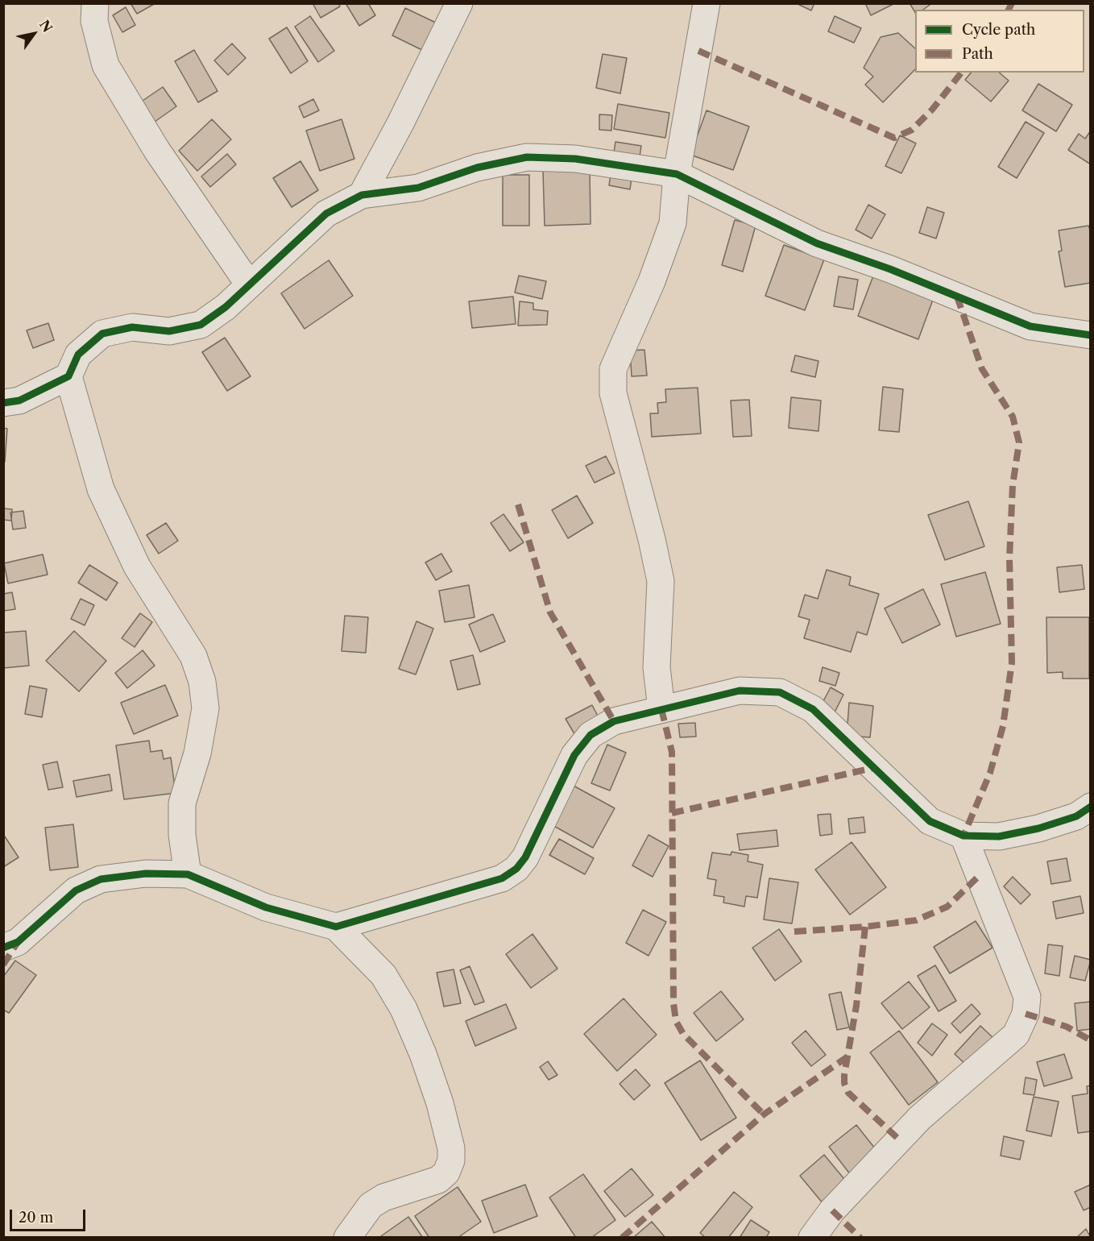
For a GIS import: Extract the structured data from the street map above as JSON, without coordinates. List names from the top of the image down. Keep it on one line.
{"legend":["Cycle path","Path"],"scale_bar":"20 m","north":"top right"}
